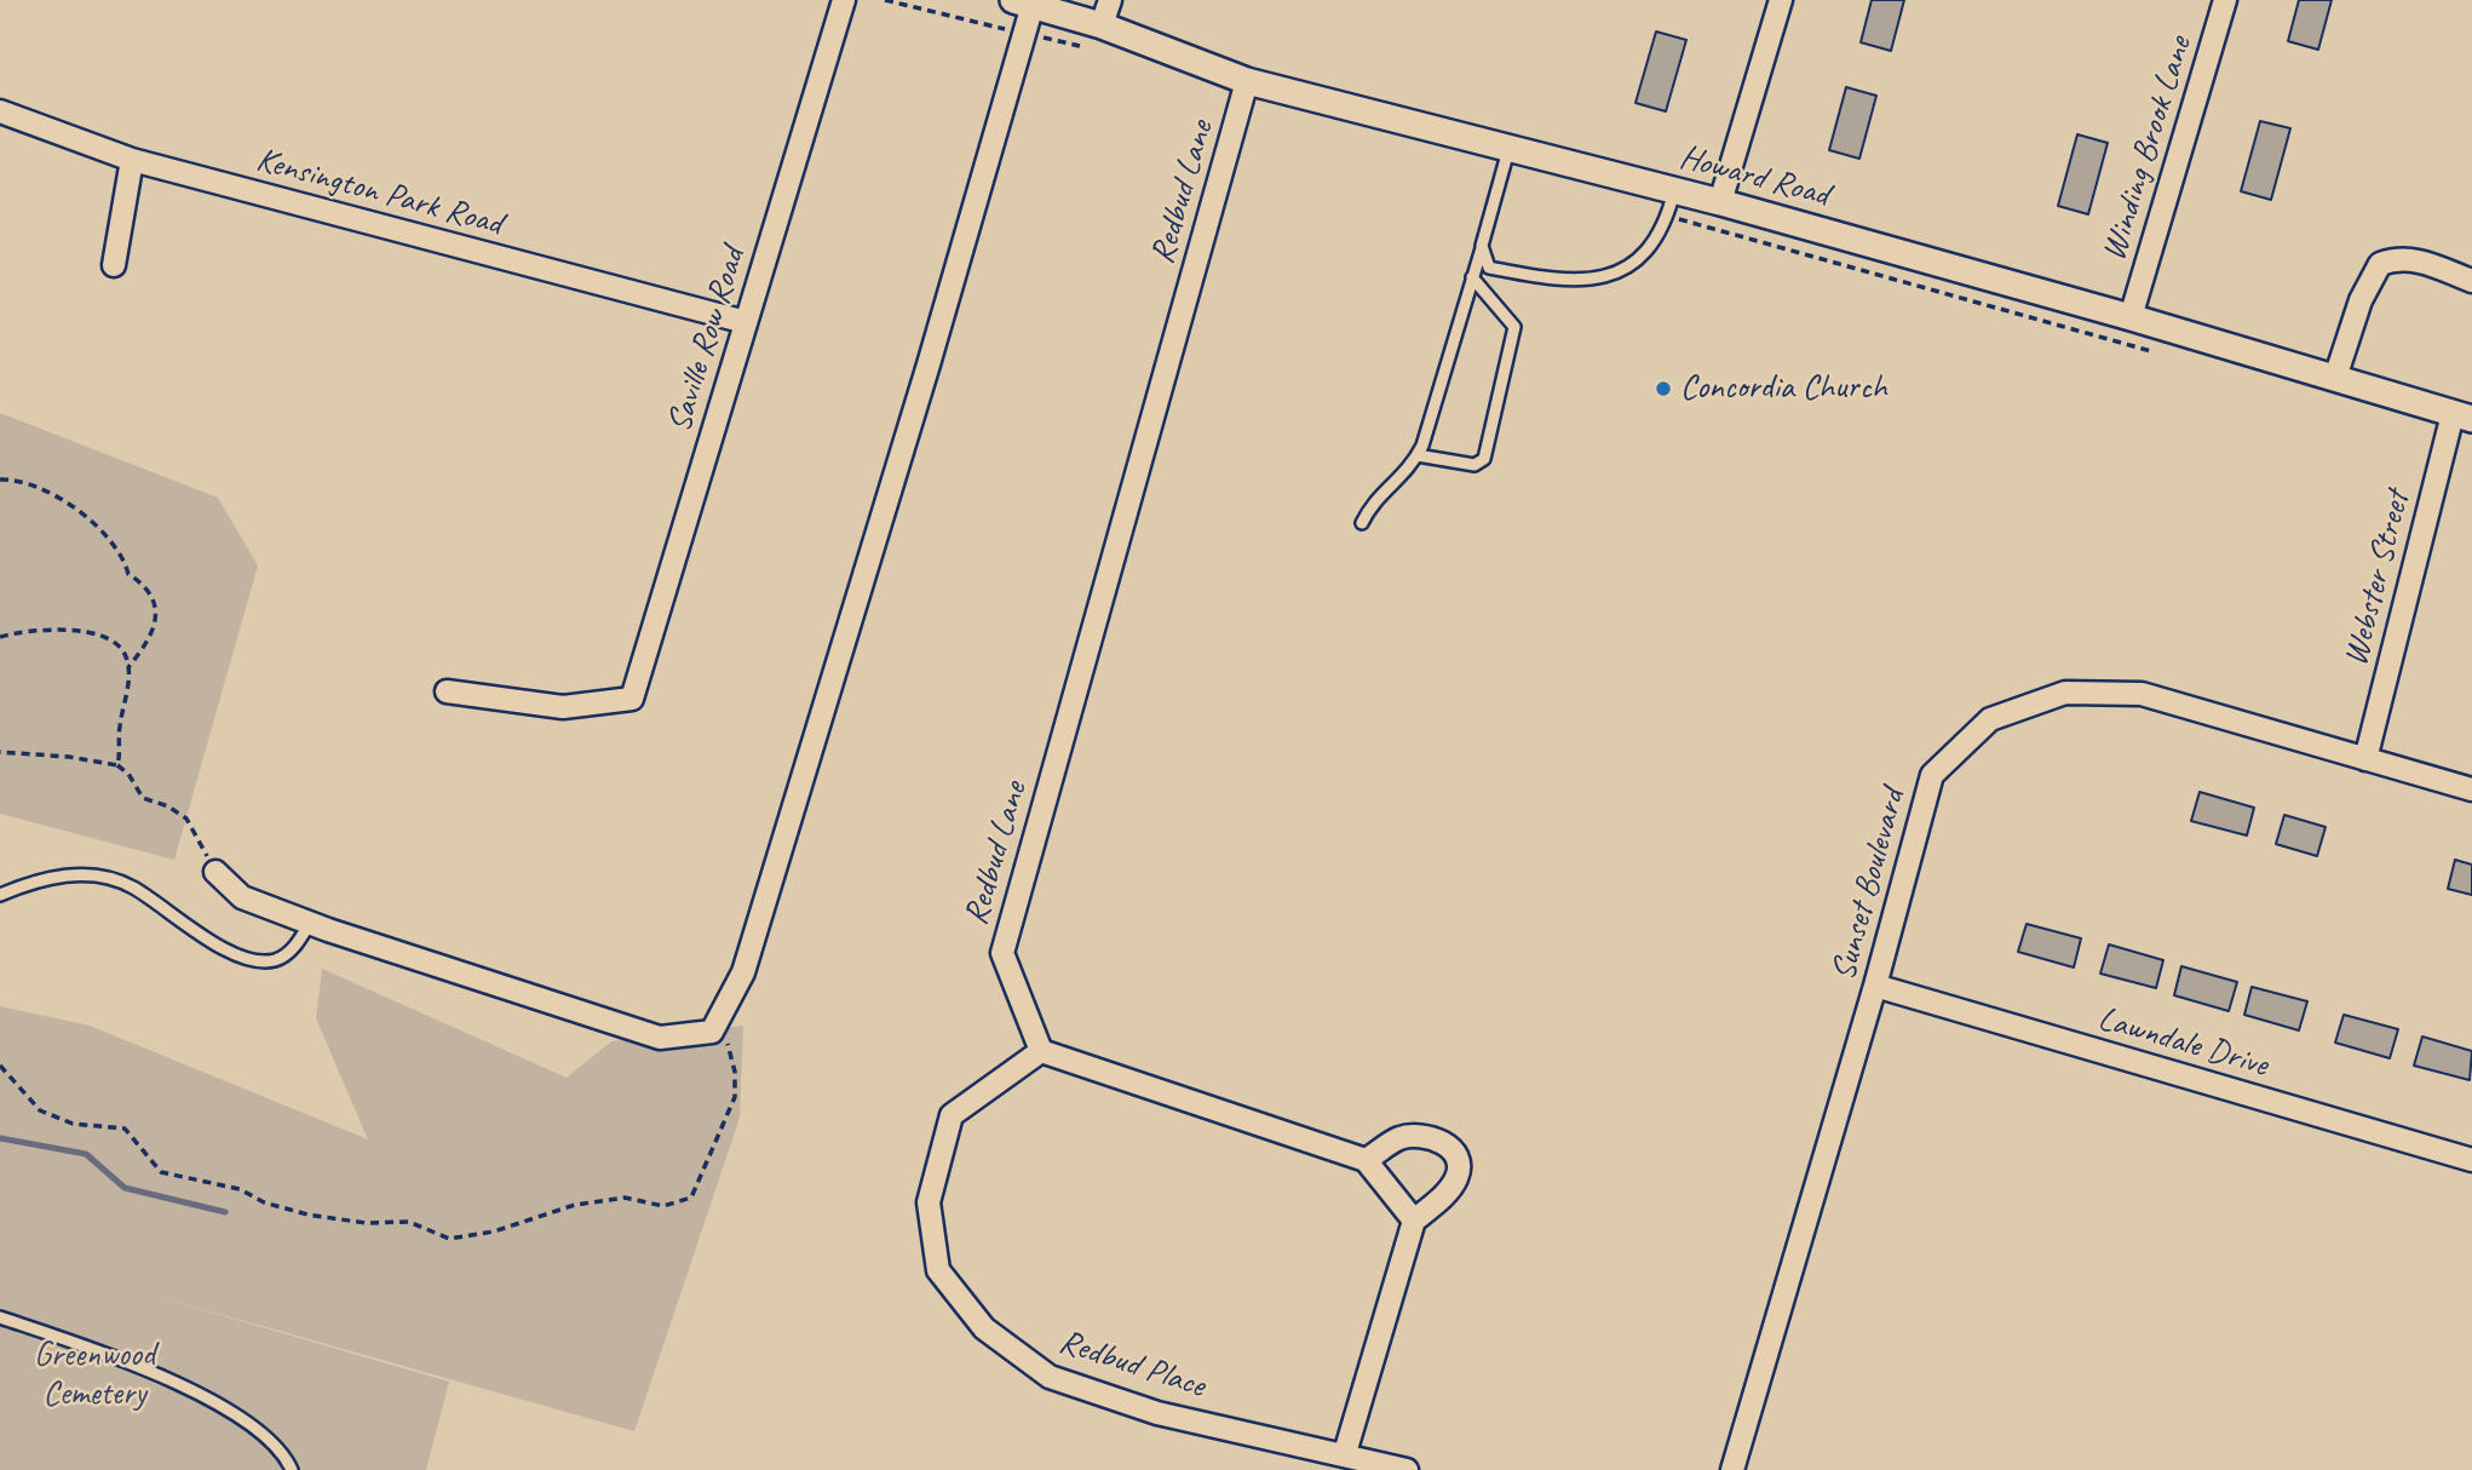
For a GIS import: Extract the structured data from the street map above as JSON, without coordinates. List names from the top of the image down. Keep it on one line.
{"streets":{"street":["Winding Brook Lane","Howard Road","Kensington Park Road","Redbud Lane","Saville Row Road","Webster Street","Sunset Boulevard","Lawndale Drive","Redbud Place"]},"crossings":[["Winding Brook Lane","Howard Road"],["Howard Road","Redbud Lane"],["Howard Road","Webster Street"],["Kensington Park Road","Saville Row Road"],["Redbud Lane","Redbud Place"],["Webster Street","Sunset Boulevard"],["Sunset Boulevard","Lawndale Drive"]],"parks":["Greenwood Cemetery"],"places":["Concordia Church"]}
